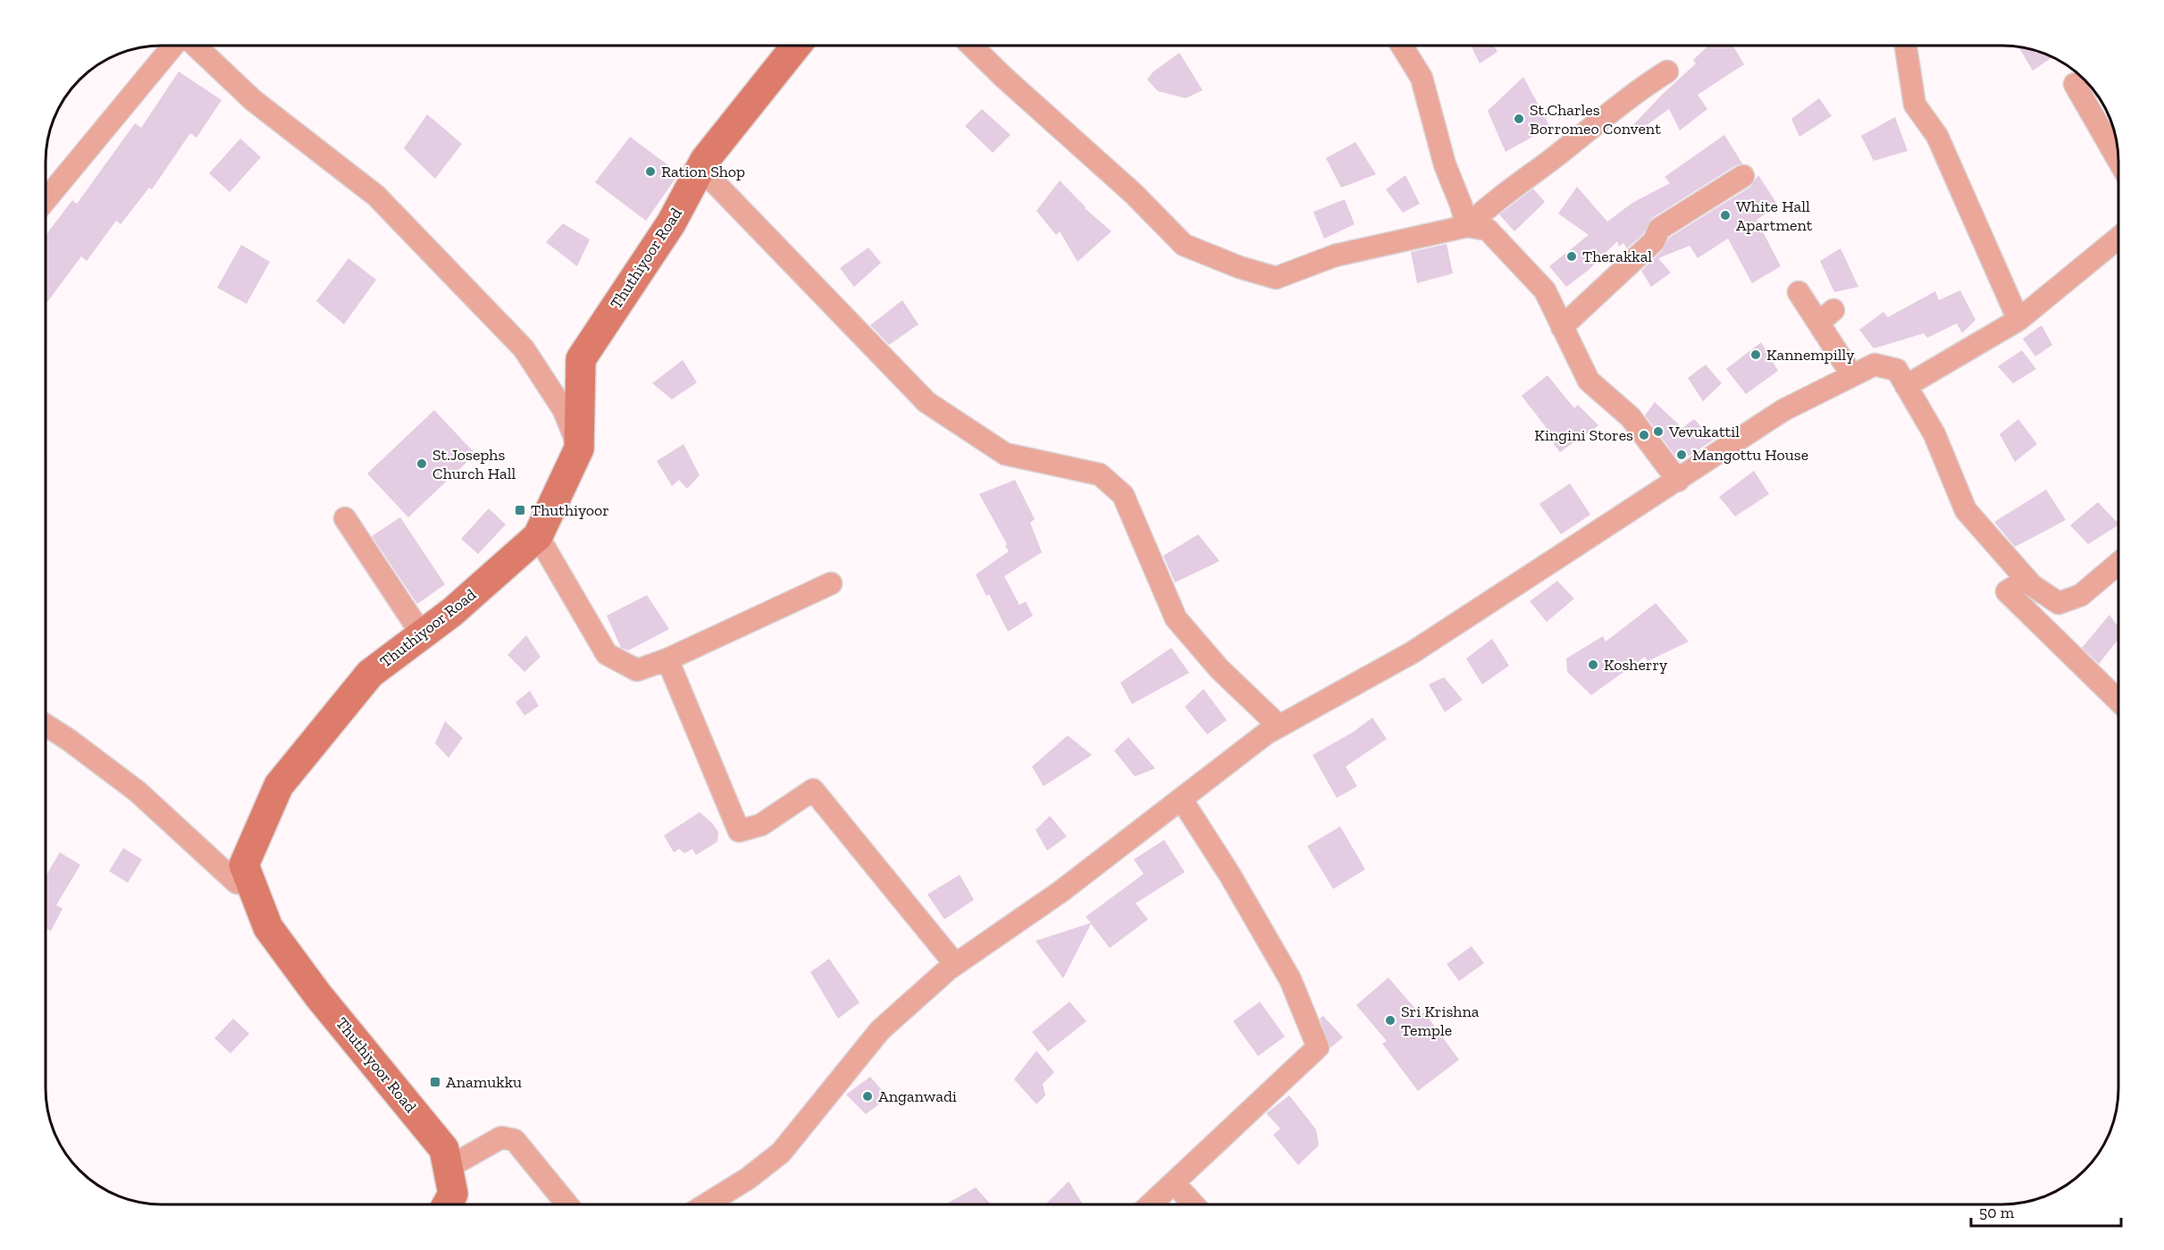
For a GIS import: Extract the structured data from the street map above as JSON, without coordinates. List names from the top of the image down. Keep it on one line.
{"streets":{"main road":["Thuthiyoor Road"]},"places":{"other":["St.Charles Borromeo Convent","Ration Shop","White Hall Apartment","Therakkal","Kannempilly","Vevukattil","Kingini Stores","Mangottu House","St.Josephs Church Hall","Kosherry","Sri Krishna Temple","Anganwadi"],"transit":["Thuthiyoor","Anamukku"]},"scale_bar":"50 m"}
